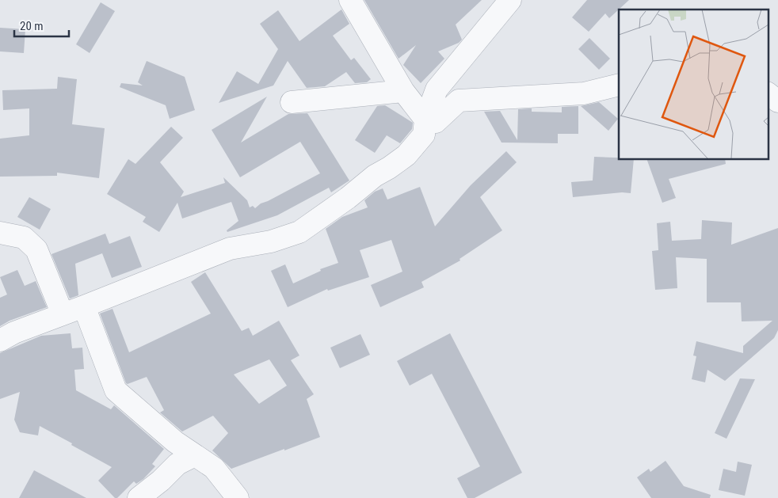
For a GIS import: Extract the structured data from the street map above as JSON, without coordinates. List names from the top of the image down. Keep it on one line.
{"scale_bar":"20 m"}
